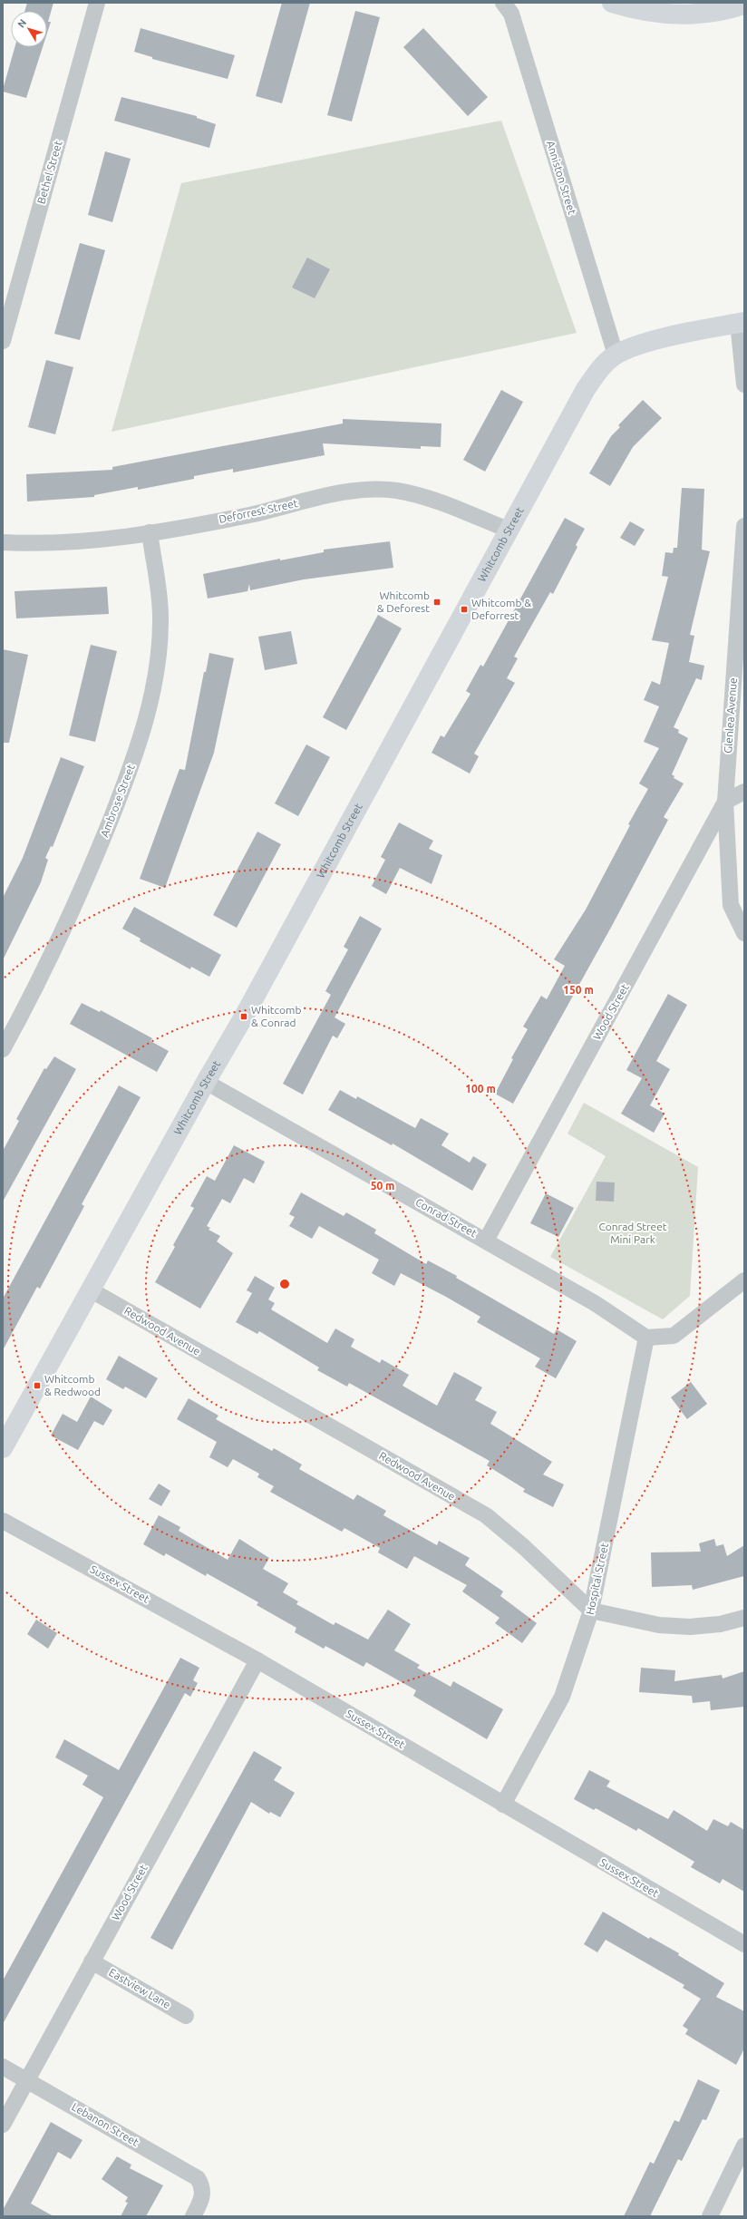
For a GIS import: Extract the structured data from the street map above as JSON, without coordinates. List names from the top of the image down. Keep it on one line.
{"streets":{"main road":["Whitcomb Street"],"street":["Bethel Street","Anniston Street","Deforrest Street","Glenlea Avenue","Ambrose Street","Wood Street","Conrad Street","Redwood Avenue","Hospital Street","Sussex Street","Eastview Lane","Lebanon Street"]},"crossings":[["Anniston Street","Whitcomb Street"],["Deforrest Street","Whitcomb Street"],["Deforrest Street","Ambrose Street"],["Whitcomb Street","Conrad Street"],["Whitcomb Street","Redwood Avenue"],["Glenlea Avenue","Wood Street"],["Wood Street","Conrad Street"],["Wood Street","Sussex Street"],["Wood Street","Eastview Lane"],["Wood Street","Lebanon Street"],["Conrad Street","Hospital Street"],["Redwood Avenue","Hospital Street"],["Hospital Street","Sussex Street"]],"parks":["Conrad Street Mini Park"],"places":{"transit":["Whitcomb & Deforest","Whitcomb & Deforrest","Whitcomb & Conrad","Whitcomb & Redwood"]},"north":"top left","rings":["150 m","100 m","50 m"]}
